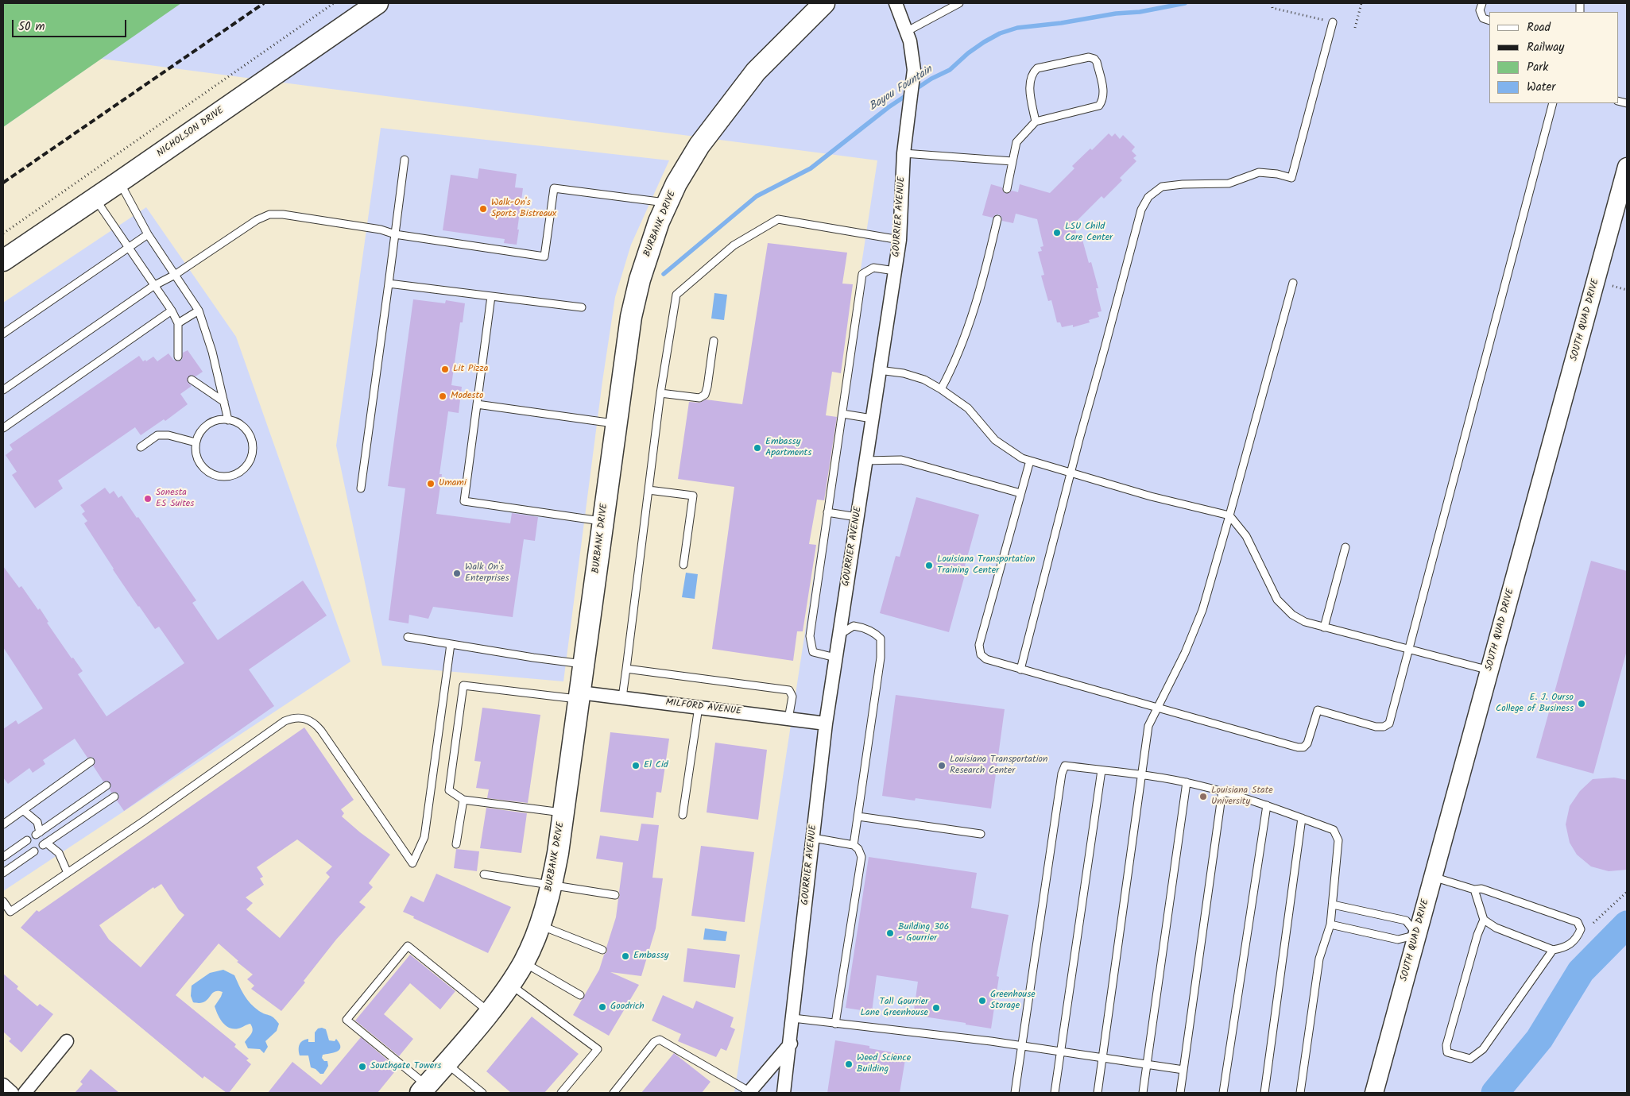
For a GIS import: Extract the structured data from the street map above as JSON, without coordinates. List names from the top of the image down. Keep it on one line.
{"streets":{"main road":["NICHOLSON DRIVE","BURBANK DRIVE"],"street":["GOURRIER AVENUE","SOUTH QUAD DRIVE","MILFORD AVENUE"]},"crossings":[["GOURRIER AVENUE","MILFORD AVENUE"],["BURBANK DRIVE","MILFORD AVENUE"]],"water":["Bayou Fountain"],"places":["Walk-On's Sports Bistreaux","LSU Child Care Center","Lit Pizza","Modesto","Embassy Apartments","Umami","Sonesta ES Suites","Louisiana Transportation Training Center","Walk On's Enterprises","E. J. Ourso College of Business","El Cid","Louisiana Transportation Research Center","Louisiana State University","Building 306 - Gourrier","Embassy","Greenhouse Storage","Goodrich","Tall Gourrier Lane Greenhouse","Weed Science Building","Southgate Towers"],"legend":["Road","Railway","Park","Water"],"scale_bar":"50 m"}
